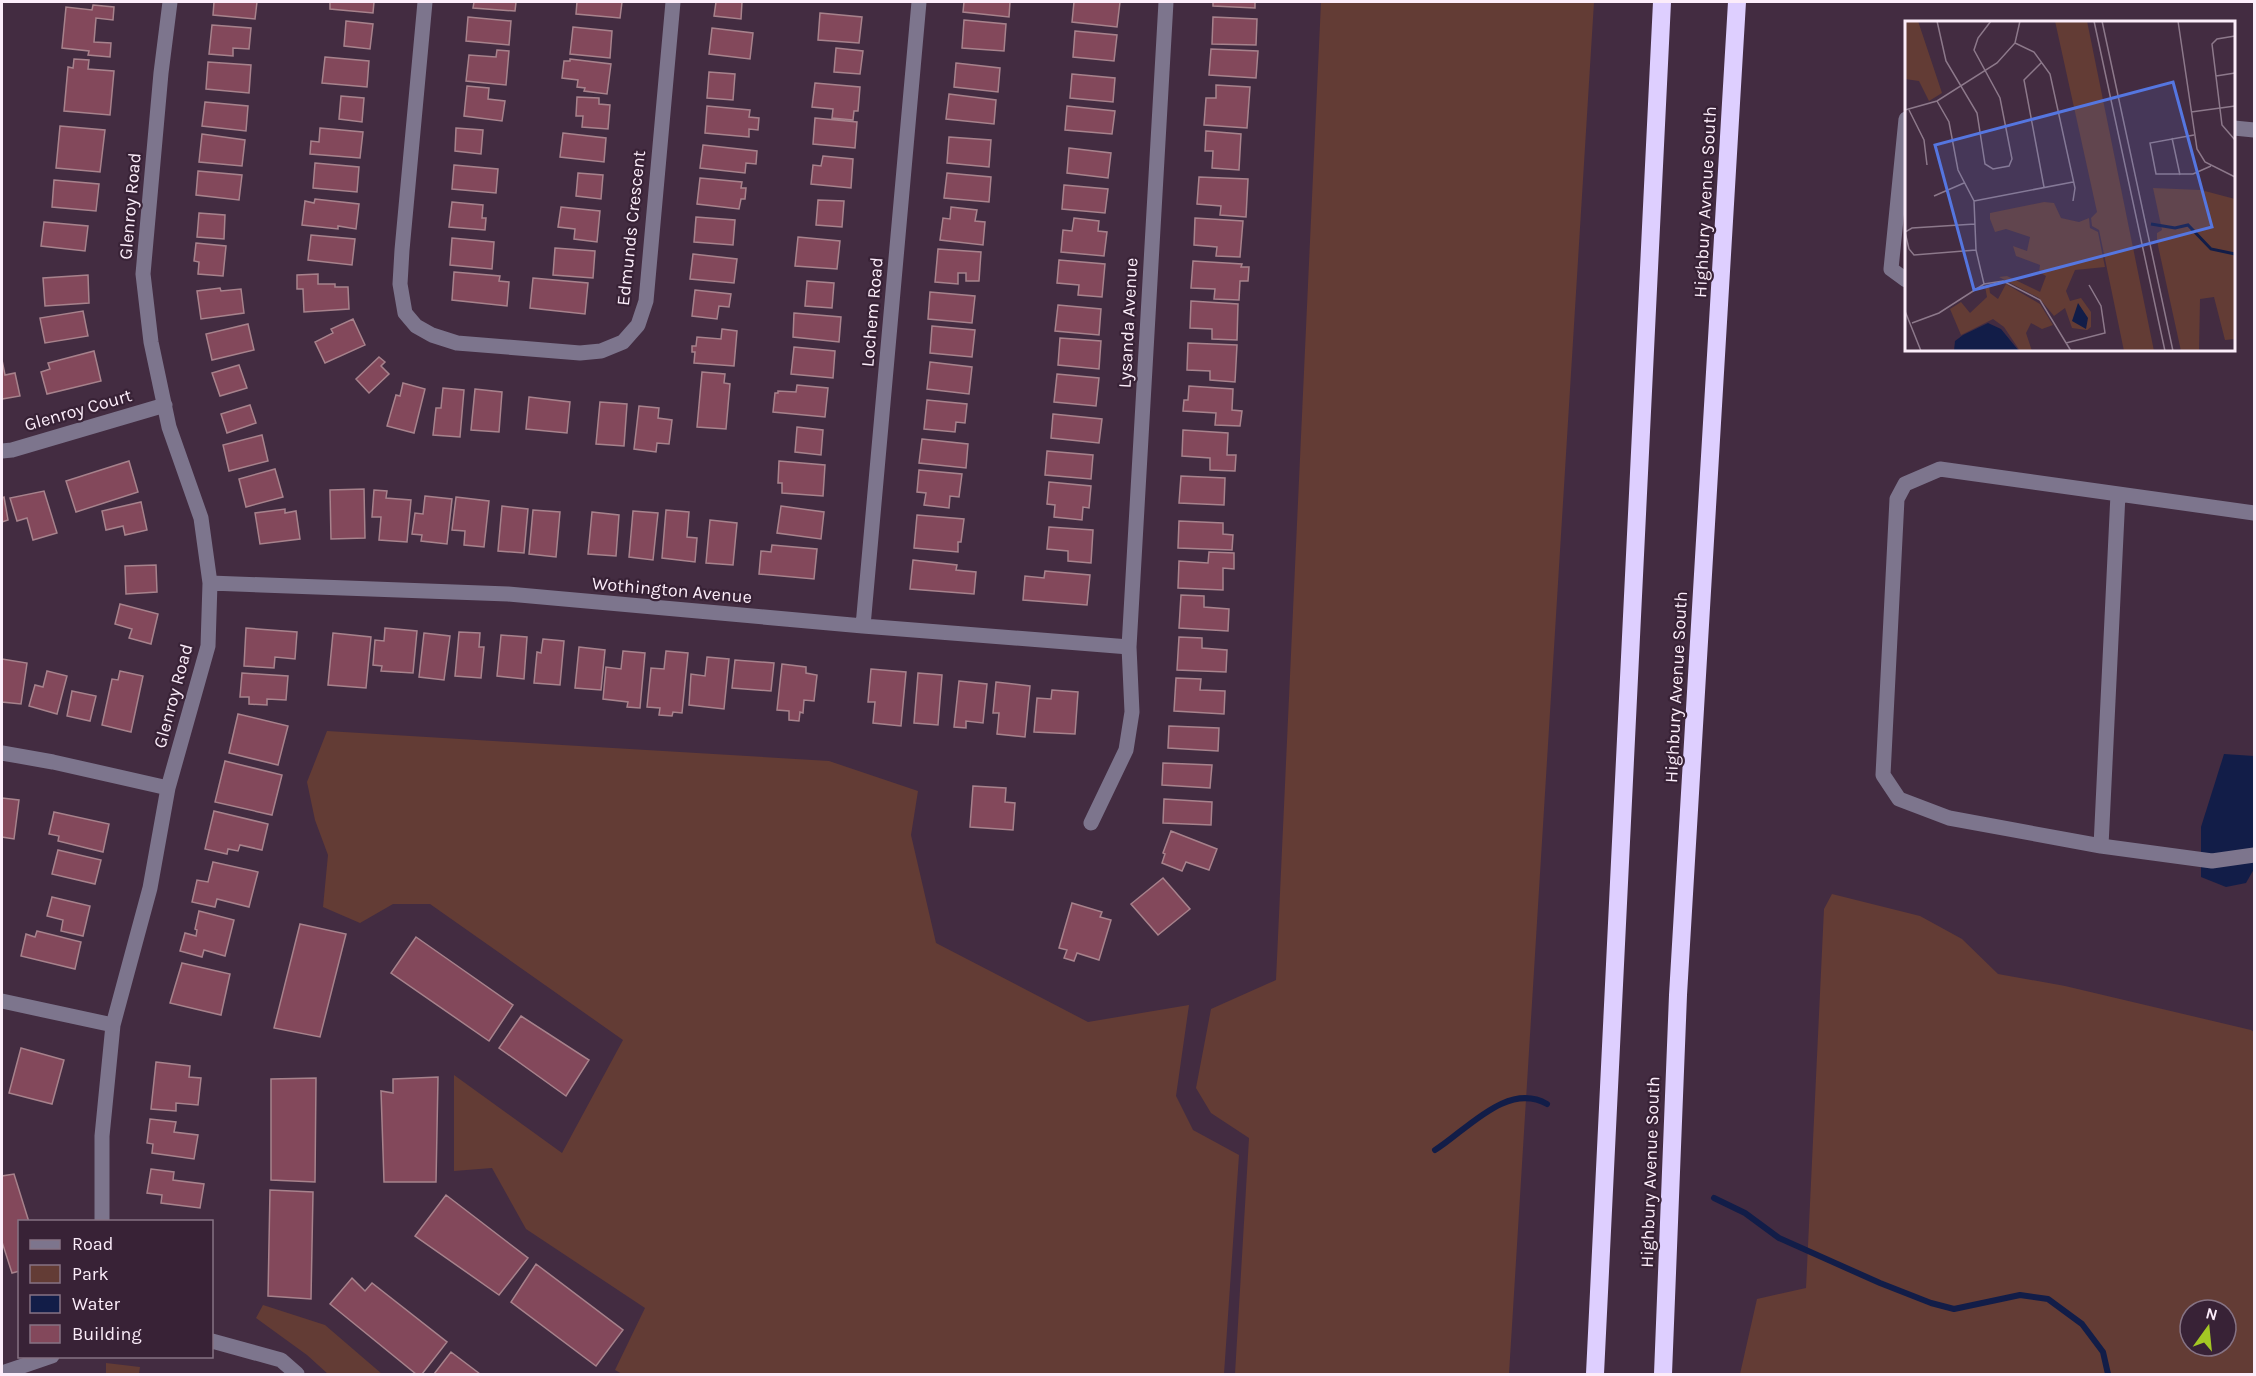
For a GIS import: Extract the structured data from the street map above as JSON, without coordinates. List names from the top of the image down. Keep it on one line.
{"streets":{"highway":["Highbury Avenue South"],"street":["Glenroy Road","Edmunds Crescent","Lochem Road","Lysanda Avenue","Glenroy Court","Wothington Avenue"]},"crossings":[["Glenroy Road","Glenroy Court"],["Glenroy Road","Wothington Avenue"],["Lochem Road","Wothington Avenue"],["Lysanda Avenue","Wothington Avenue"]],"legend":["Road","Park","Water","Building"],"north":"top"}
